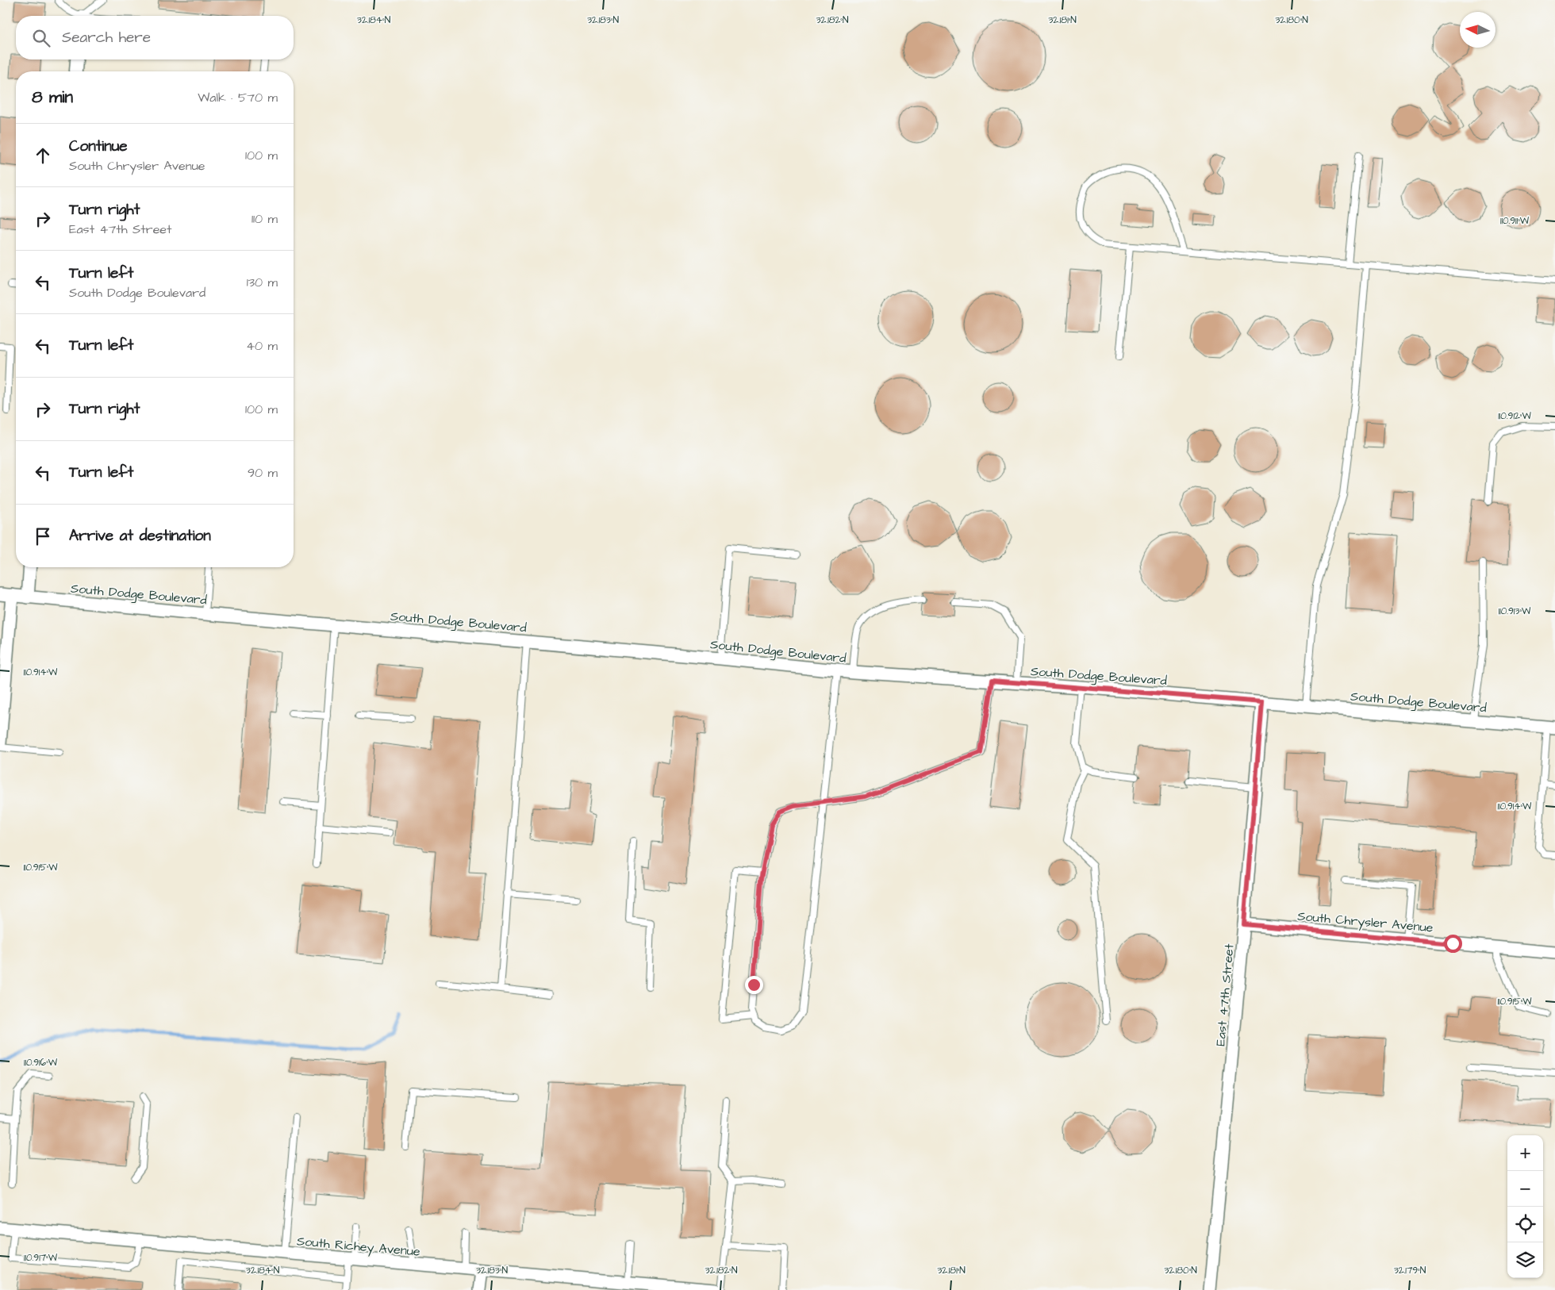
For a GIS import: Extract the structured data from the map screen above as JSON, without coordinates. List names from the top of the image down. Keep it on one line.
{"streets":{"street":["South Dodge Boulevard","South Chrysler Avenue","East 47th Street","South Richey Avenue"]},"crossings":[["South Dodge Boulevard","East 47th Street"],["South Chrysler Avenue","East 47th Street"]],"north":"left","page":{"search":"Search here","heading":["8 min","Walk · 570 m"],"list":[["Continue","South Chrysler Avenue","100 m"],["Turn right","East 47th Street","110 m"],["Turn left","South Dodge Boulevard","130 m"],["Turn left","40 m"],["Turn right","100 m"],["Turn left","90 m"],"Arrive at destination"],"map_buttons":["+","−"]},"coordinates":["32.184°N","32.183°N","32.182°N","32.181°N","32.180°N","110.911°W","110.912°W","110.913°W","110.914°W","110.915°W","110.916°W","110.917°W","32.179°N"]}
